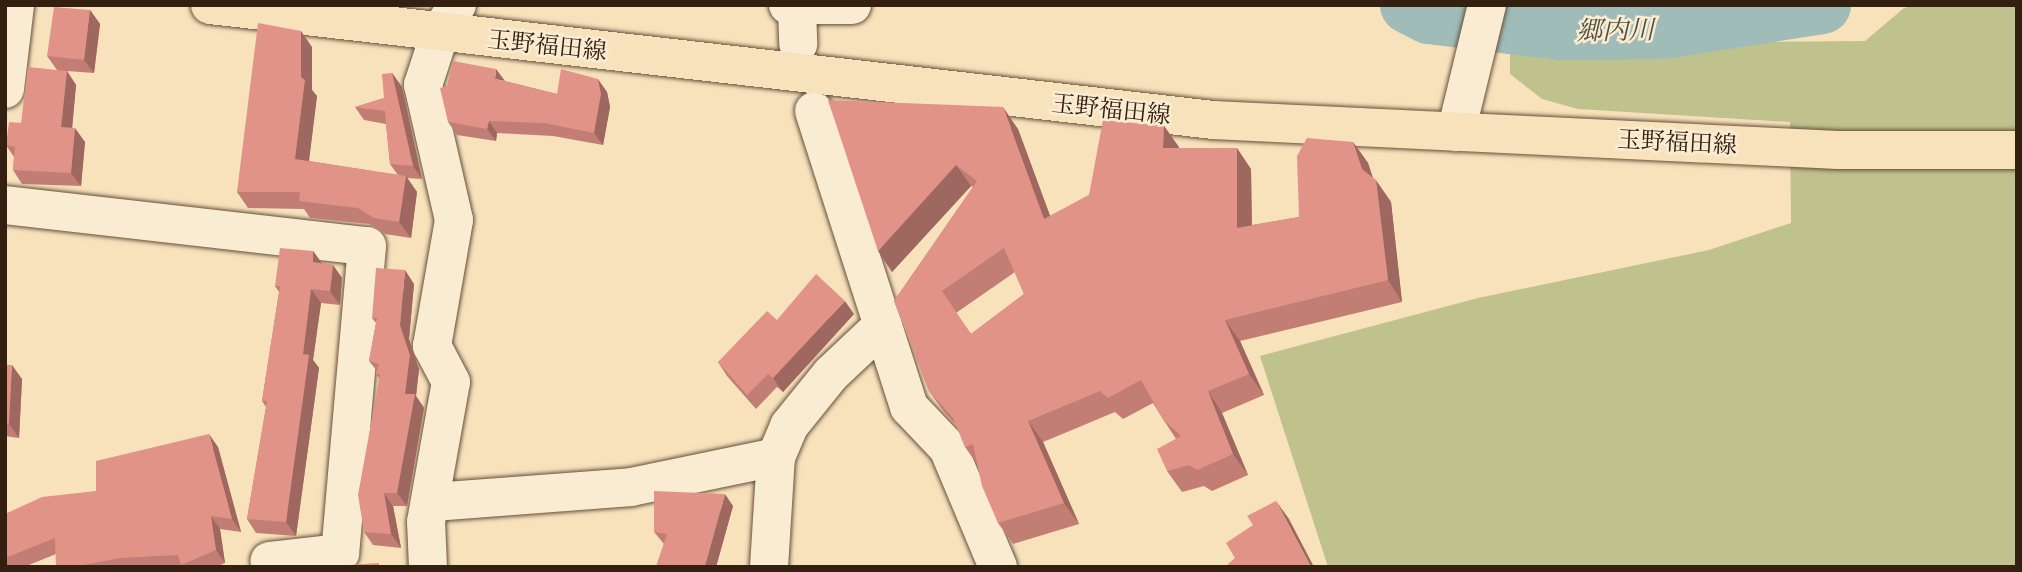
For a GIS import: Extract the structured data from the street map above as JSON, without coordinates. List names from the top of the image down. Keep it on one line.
{"streets":{"main road":["玉野福田線"]},"water":["郷内川"]}
